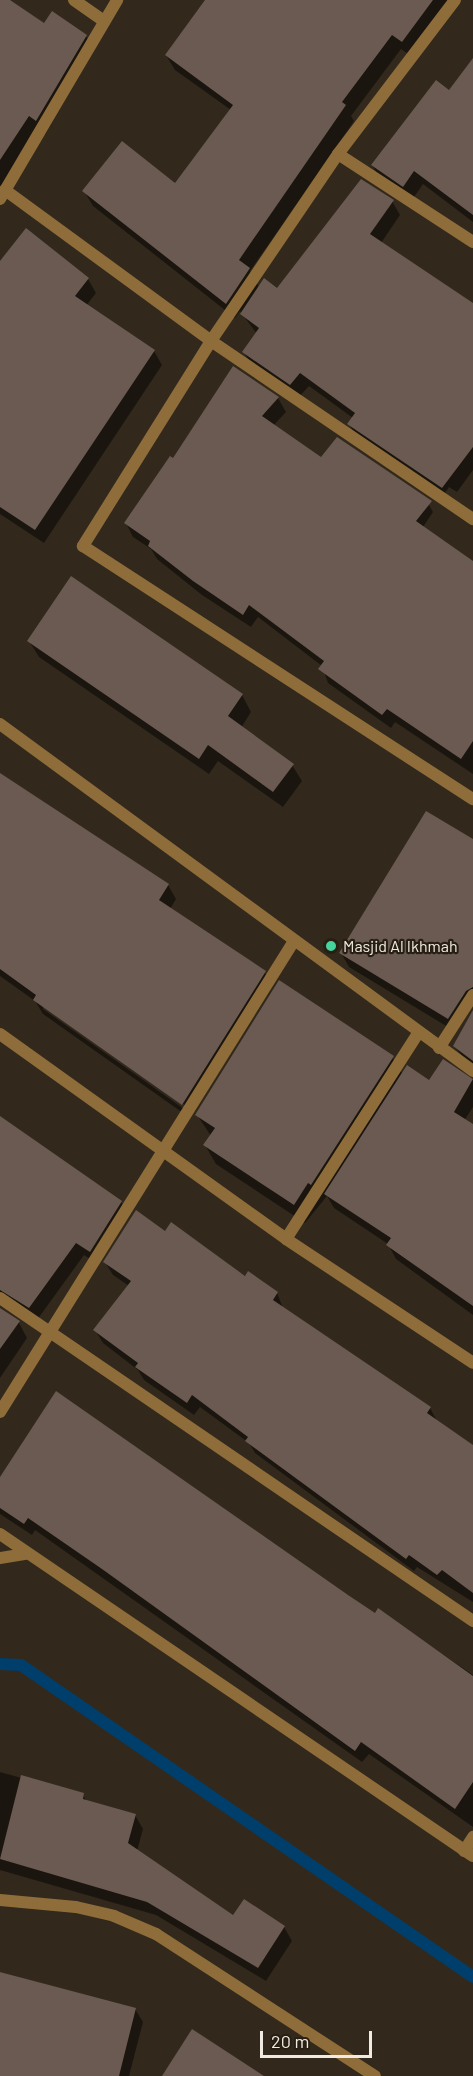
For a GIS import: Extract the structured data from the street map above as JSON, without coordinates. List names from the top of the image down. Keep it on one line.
{"places":["Masjid Al Ikhmah"],"scale_bar":"20 m"}
